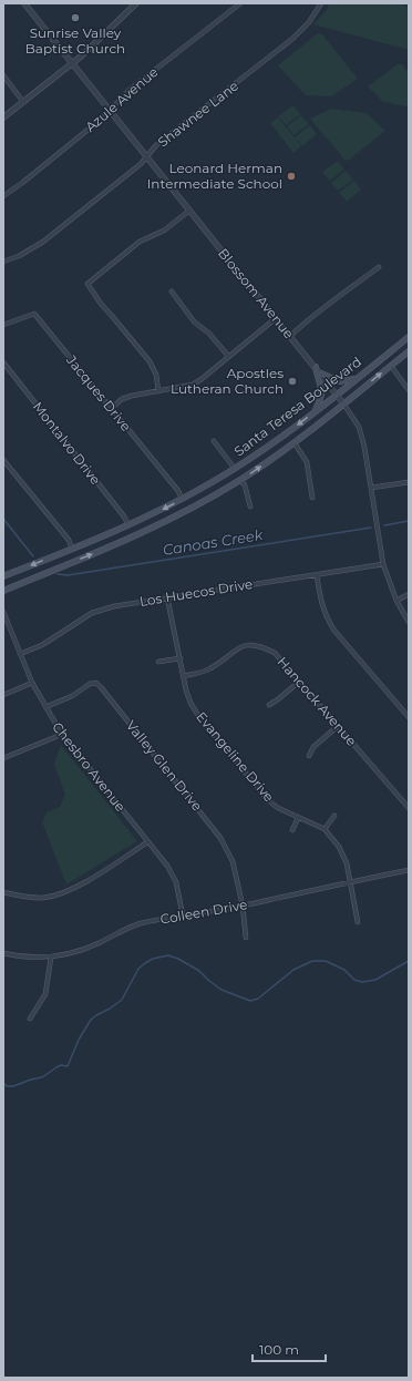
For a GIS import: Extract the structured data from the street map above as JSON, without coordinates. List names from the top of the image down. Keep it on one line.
{"streets":{"main road":["Santa Teresa Boulevard"],"street":["Azule Avenue","Shawnee Lane","Blossom Avenue","Jacques Drive","Montalvo Drive","Los Huecos Drive","Hancock Avenue","Evangeline Drive","Valley Glen Drive","Chesbro Avenue","Colleen Drive"]},"crossings":[["Azule Avenue","Blossom Avenue"],["Shawnee Lane","Blossom Avenue"],["Blossom Avenue","Santa Teresa Boulevard"],["Blossom Avenue","Los Huecos Drive"],["Jacques Drive","Santa Teresa Boulevard"],["Santa Teresa Boulevard","Montalvo Drive"],["Los Huecos Drive","Evangeline Drive"],["Los Huecos Drive","Chesbro Avenue"],["Hancock Avenue","Evangeline Drive"],["Evangeline Drive","Colleen Drive"],["Valley Glen Drive","Chesbro Avenue"],["Valley Glen Drive","Colleen Drive"],["Chesbro Avenue","Colleen Drive"]],"water":["Canoas Creek"],"places":["Sunrise Valley Baptist Church","Leonard Herman Intermediate School","Apostles Lutheran Church"],"scale_bar":"100 m"}
